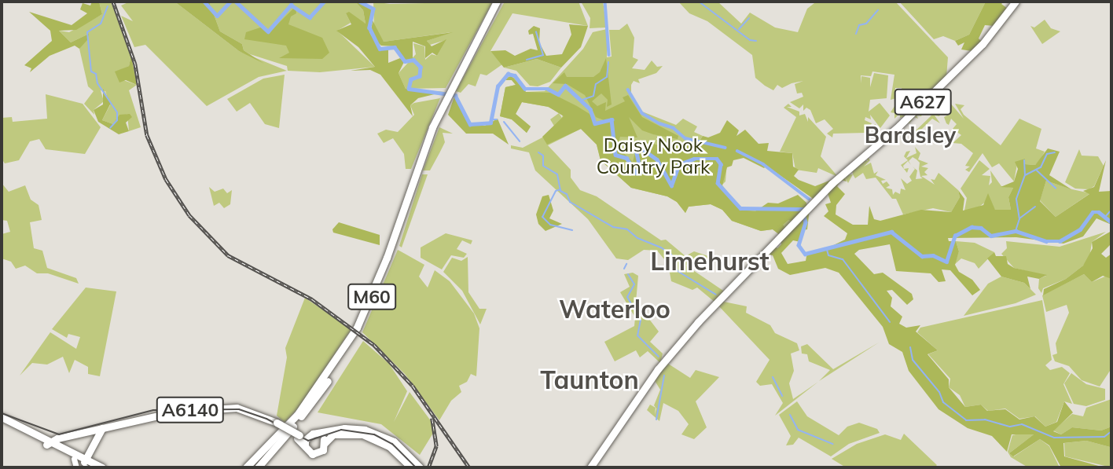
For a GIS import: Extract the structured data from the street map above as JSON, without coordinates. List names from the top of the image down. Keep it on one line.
{"streets":{"highway":["A627","M60","A6140"]},"districts":["Bardsley","Limehurst","Waterloo","Taunton"],"parks":["Daisy Nook Country Park"]}
